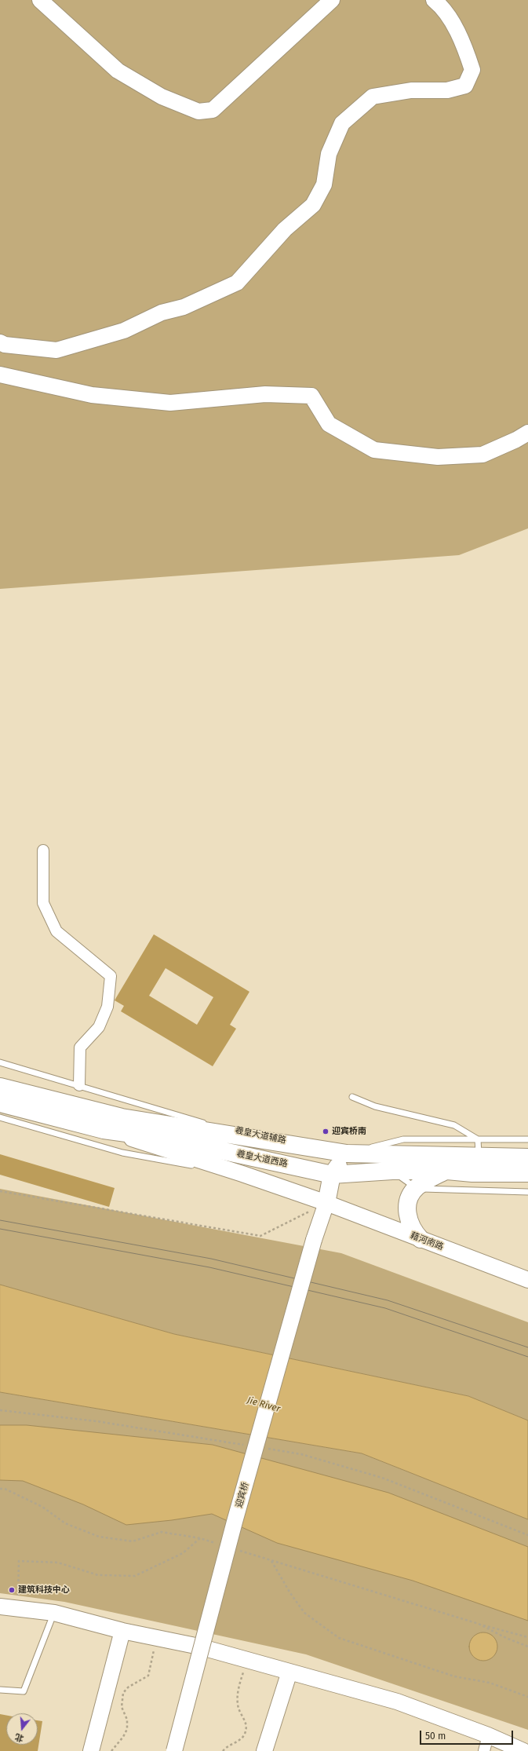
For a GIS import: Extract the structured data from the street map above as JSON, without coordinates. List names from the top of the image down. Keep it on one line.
{"streets":{"main road":["羲皇大道西路","藉河南路","迎宾桥"],"lane":["羲皇大道辅路"]},"crossings":[["羲皇大道辅路","羲皇大道西路"],["羲皇大道西路","藉河南路"],["藉河南路","迎宾桥"]],"water":["Jie River"],"places":["迎宾桥南","建筑科技中心"],"scale_bar":"50 m","north":"bottom"}
